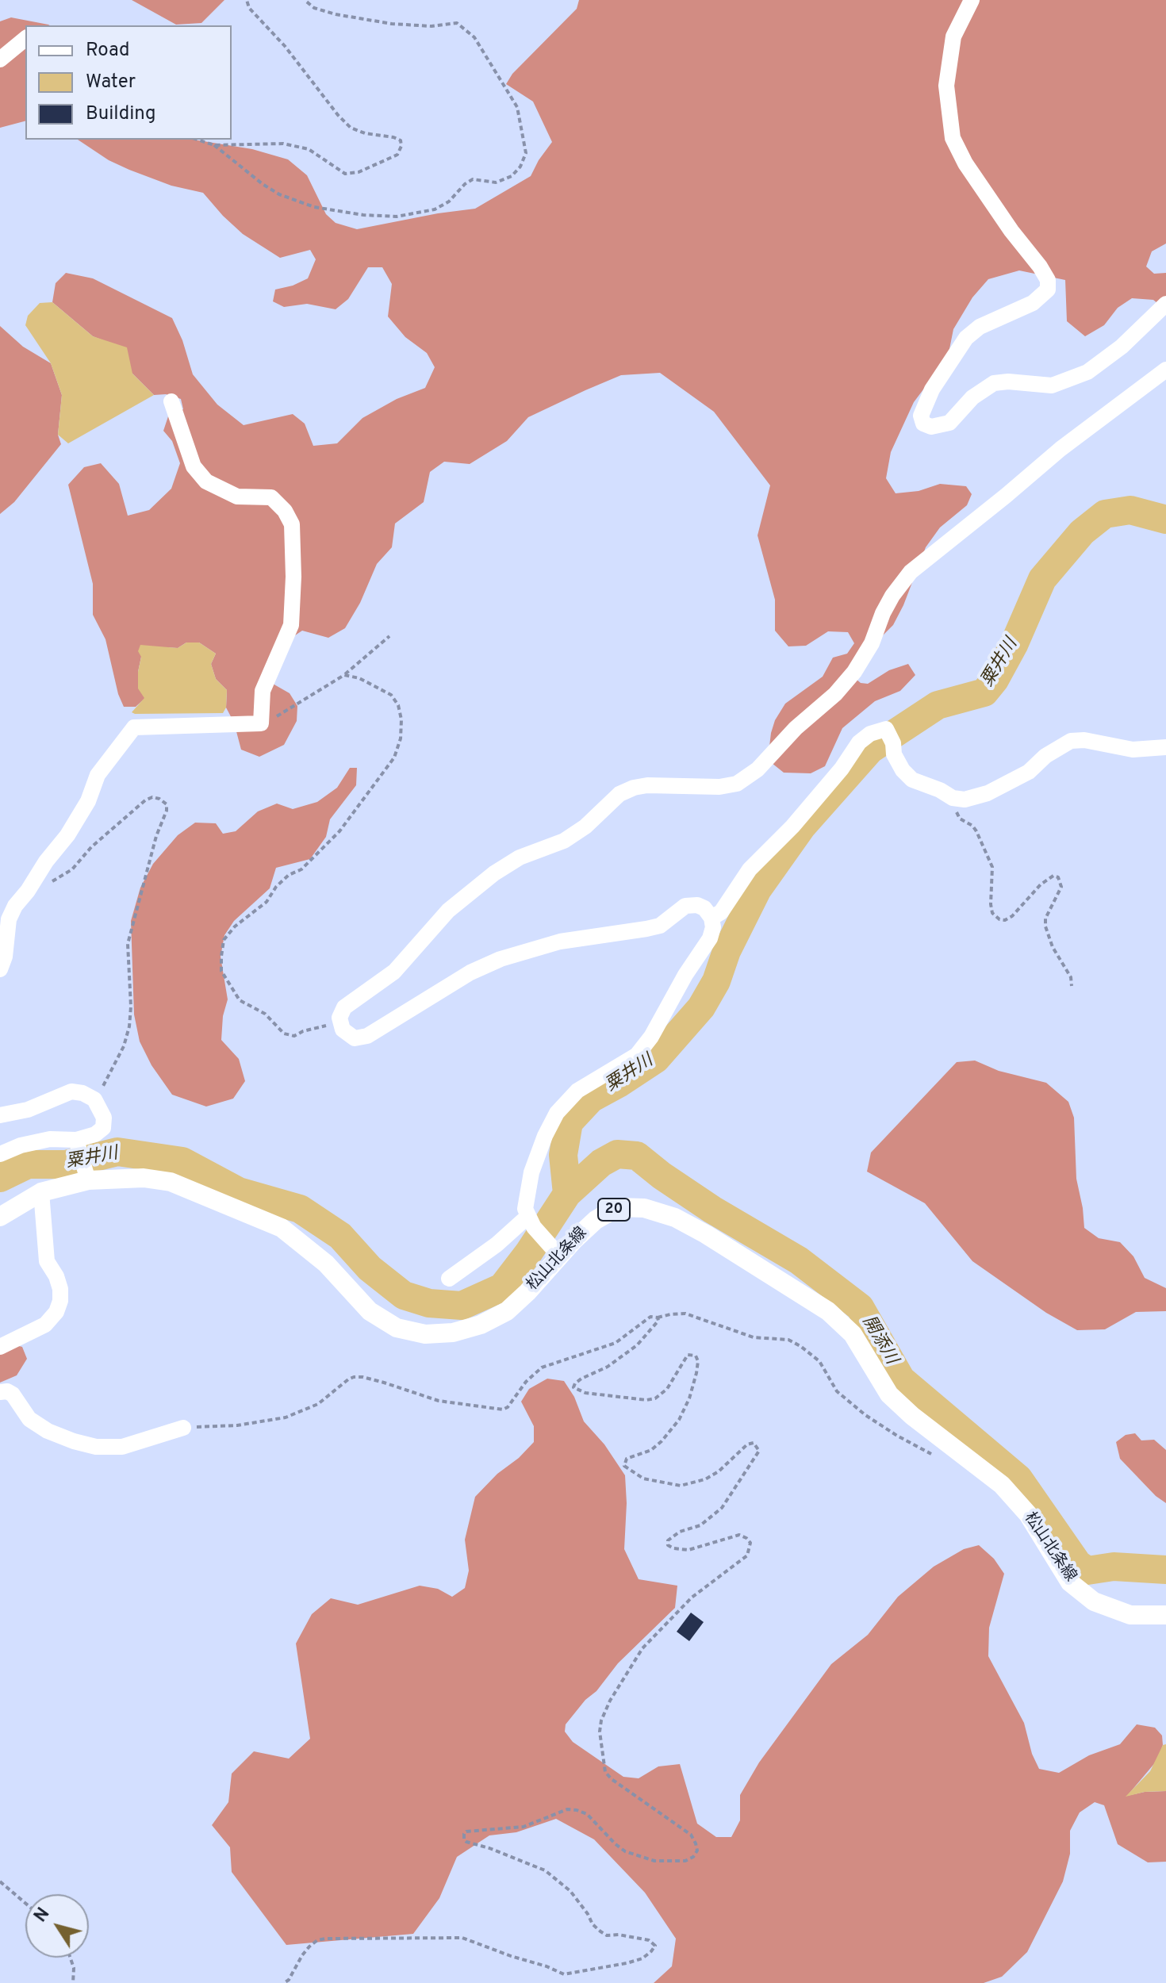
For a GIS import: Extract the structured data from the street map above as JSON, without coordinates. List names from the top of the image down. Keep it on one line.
{"streets":{"main road":["20","松山北条線"]},"water":["粟井川","開添川"],"legend":["Road","Water","Building"],"north":"top left"}
